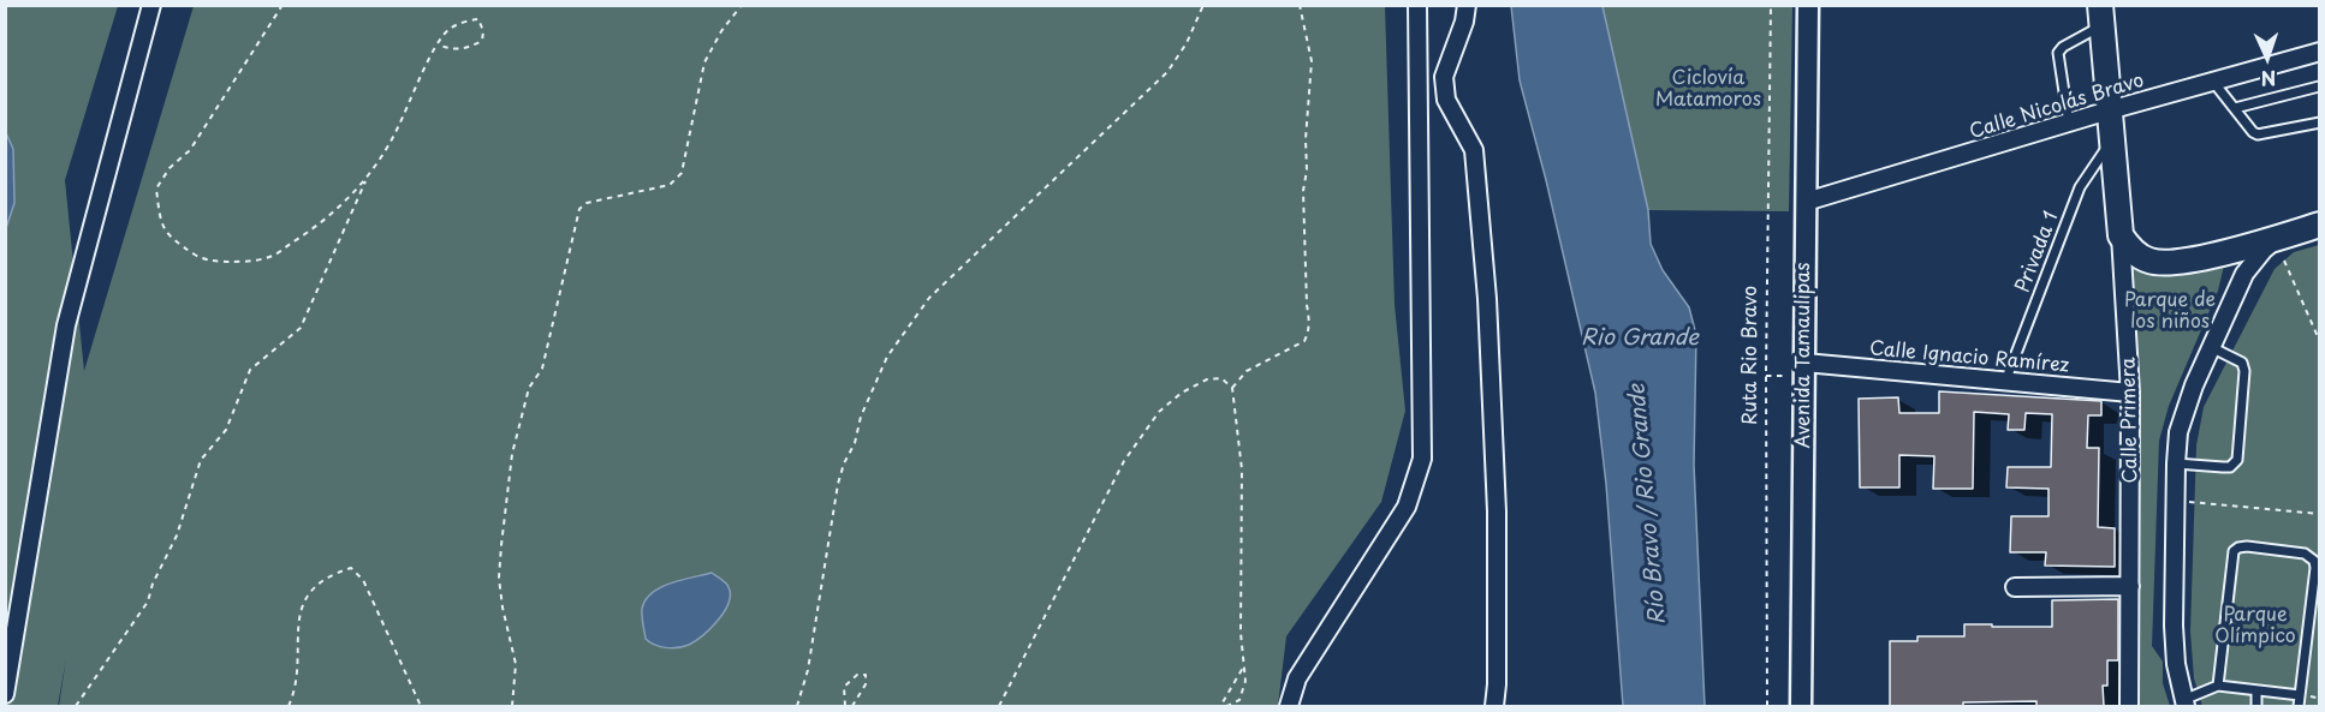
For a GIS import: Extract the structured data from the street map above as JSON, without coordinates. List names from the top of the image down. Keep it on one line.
{"streets":{"main road":["Calle Primera"],"street":["Calle Nicolás Bravo","Avenida Tamaulipas","Calle Ignacio Ramírez"],"lane":["Privada 1"],"path":["Ruta Rio Bravo"]},"crossings":[["Calle Nicolás Bravo","Avenida Tamaulipas"],["Calle Nicolás Bravo","Calle Primera"],["Privada 1","Calle Ignacio Ramírez"],["Privada 1","Calle Primera"],["Avenida Tamaulipas","Calle Ignacio Ramírez"],["Calle Ignacio Ramírez","Calle Primera"]],"water":["Rio Grande","Río Bravo / Rio Grande"],"parks":["Ciclovía Matamoros","Parque de los niños","Parque Olímpico"],"north":"bottom"}
